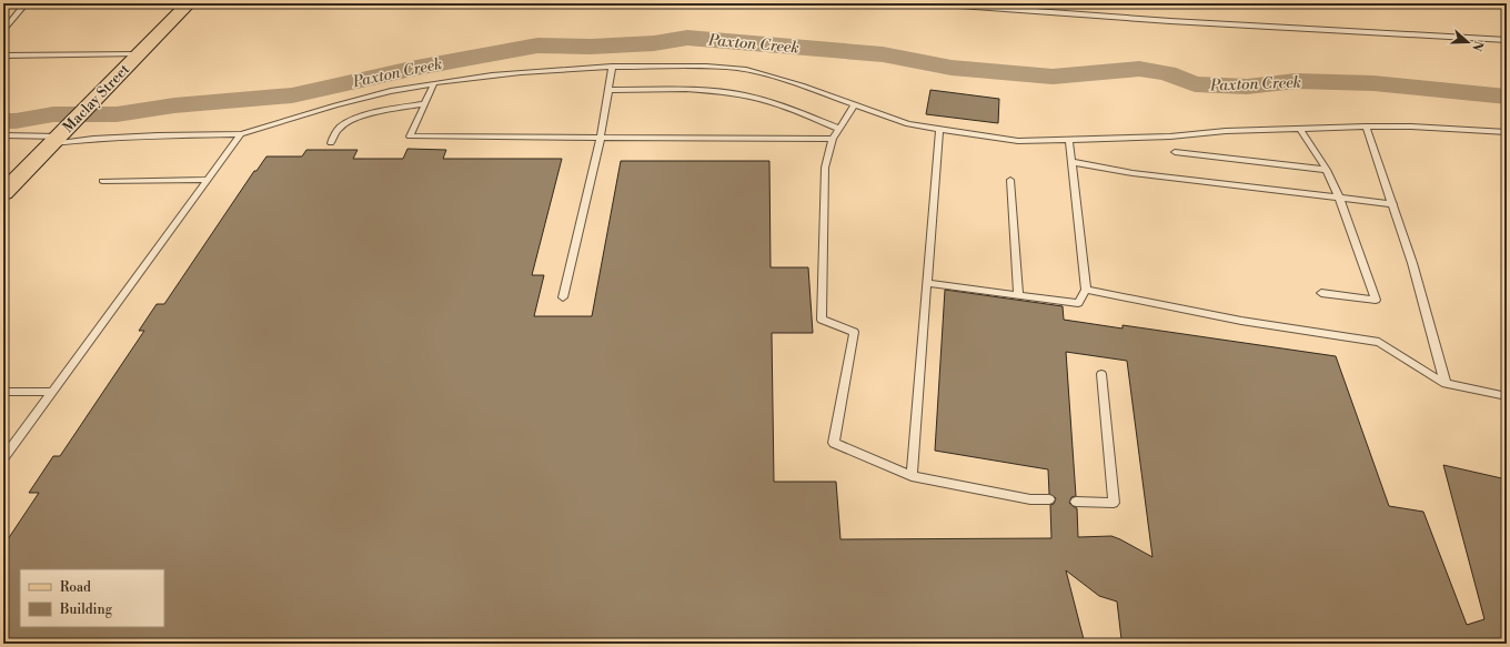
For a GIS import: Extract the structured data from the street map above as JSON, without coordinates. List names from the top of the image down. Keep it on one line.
{"streets":{"main road":["Maclay Street"]},"water":["Paxton Creek"],"legend":["Road","Building"],"north":"right"}
